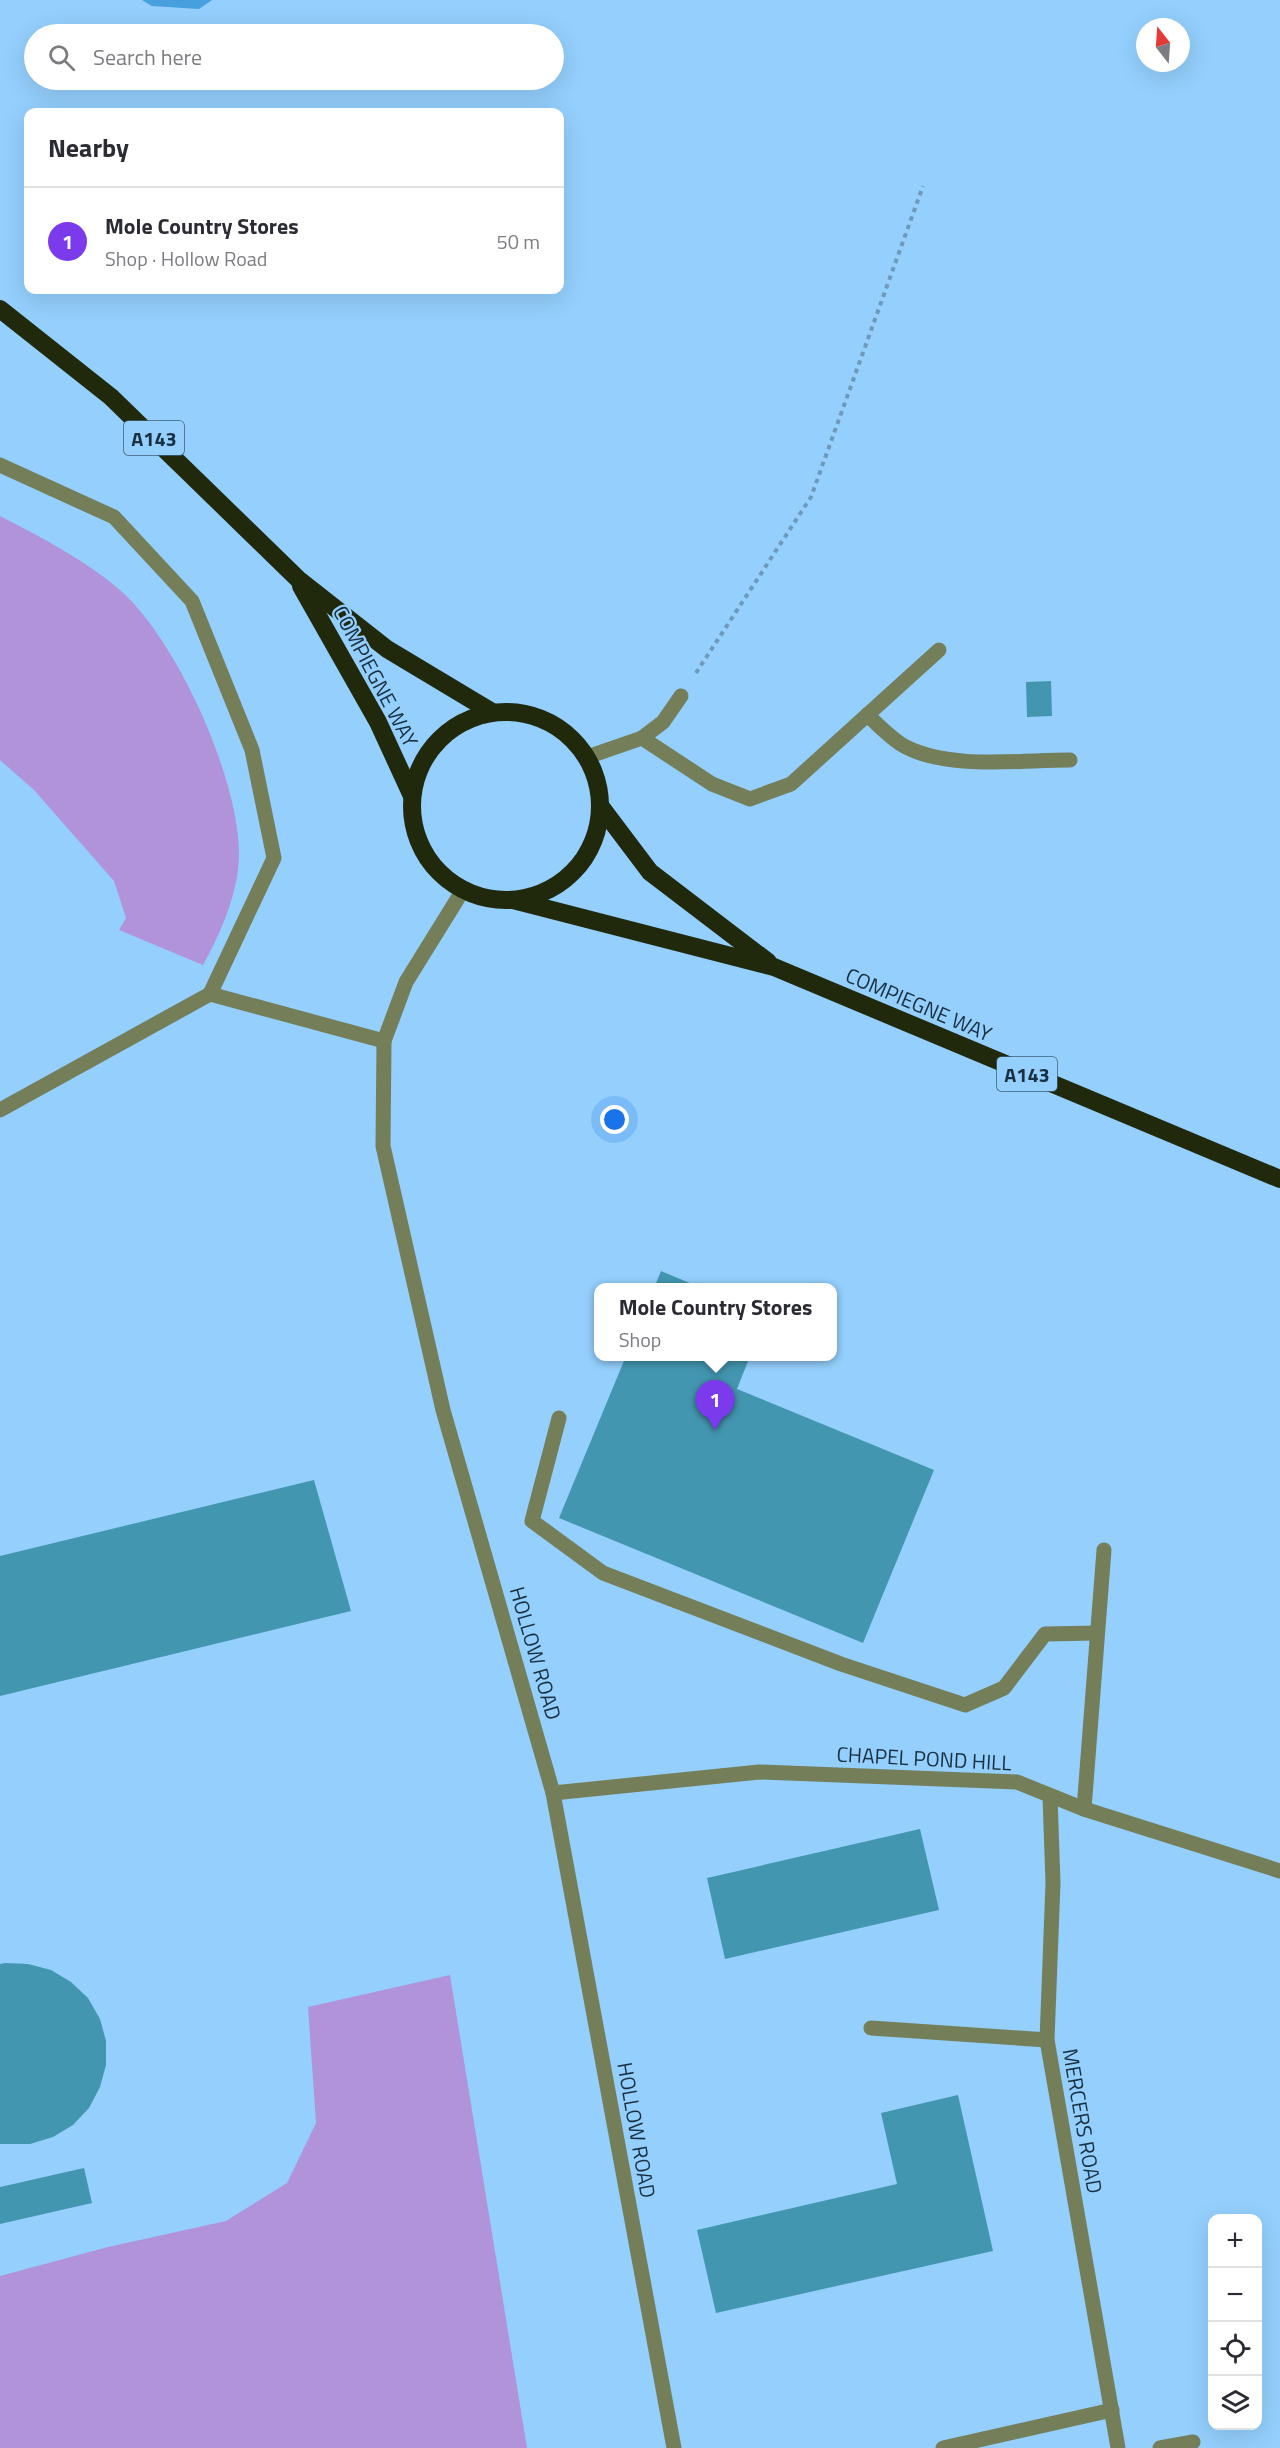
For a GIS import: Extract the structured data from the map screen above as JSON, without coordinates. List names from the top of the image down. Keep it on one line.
{"streets":{"highway":["A143","COMPIEGNE WAY"],"street":["HOLLOW ROAD","CHAPEL POND HILL","MERCERS ROAD"]},"crossings":[["COMPIEGNE WAY","HOLLOW ROAD"],["HOLLOW ROAD","CHAPEL POND HILL"],["CHAPEL POND HILL","MERCERS ROAD"]],"north":"top","page":{"search":"Search here","heading":"Nearby","list":[{"mark":"1","name":"Mole Country Stores","note":"Shop · Hollow Road","value":"50 m"}],"popup":["Mole Country Stores","Shop"],"pins":"1","map_buttons":["+","−"]}}
